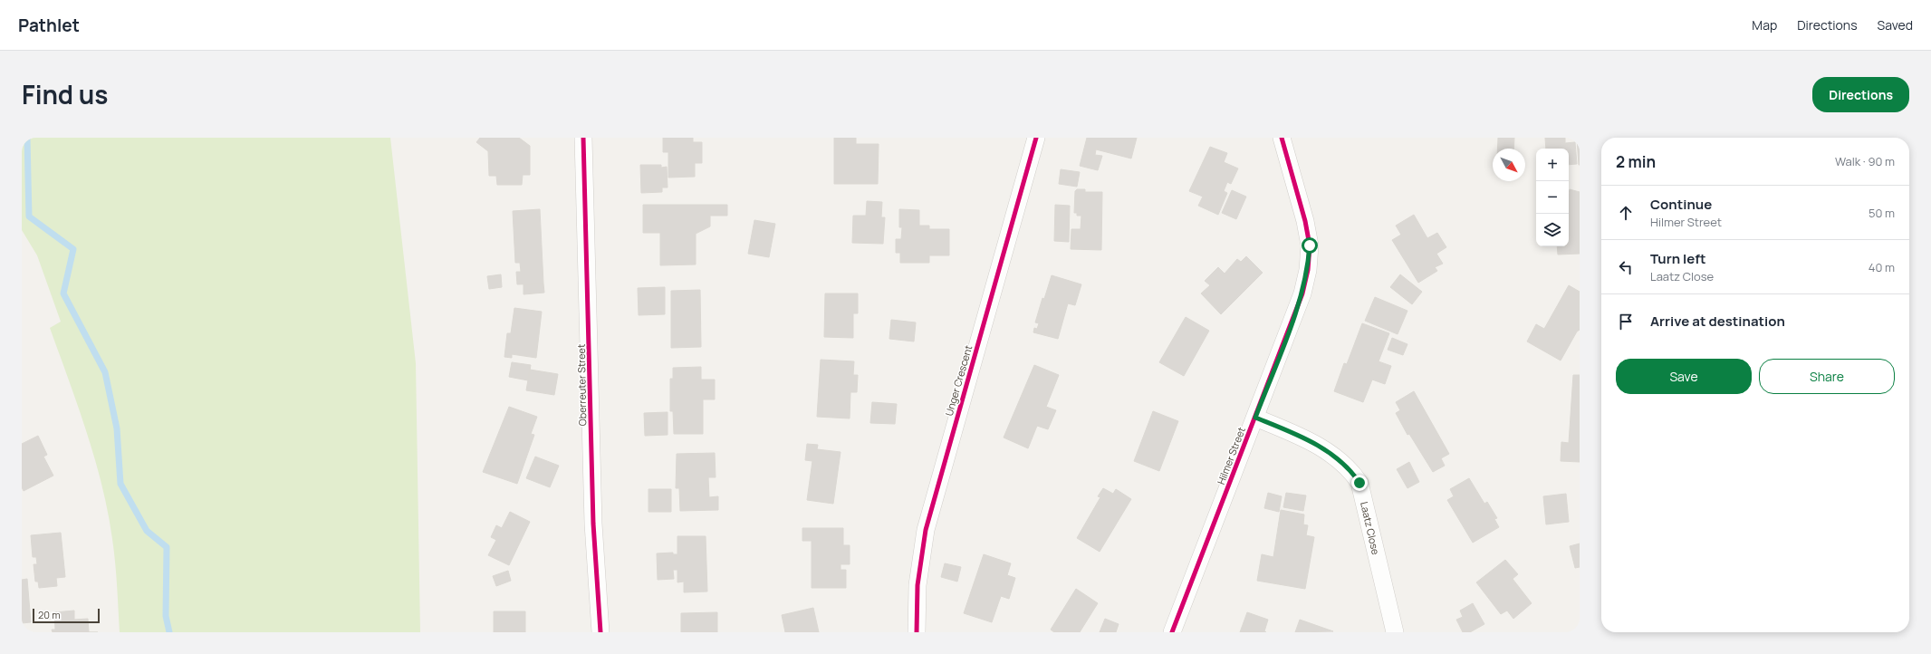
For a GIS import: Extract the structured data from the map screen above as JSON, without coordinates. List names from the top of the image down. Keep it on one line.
{"streets":{"street":["Unger Crescent","Oberreuter Street","Hilmer Street","Laatz Close"]},"crossings":[["Hilmer Street","Laatz Close"]],"scale_bar":"20 m","north":"bottom right","page":{"header":"Pathlet","nav":["Map","Directions","Saved"],"title":"Find us","buttons":["Directions",["Save","Share"]],"heading":["2 min","Walk · 90 m"],"map_buttons":["+","−"],"list":[["Continue","Hilmer Street","50 m"],["Turn left","Laatz Close","40 m"],"Arrive at destination"],"scale":"20 m"}}
